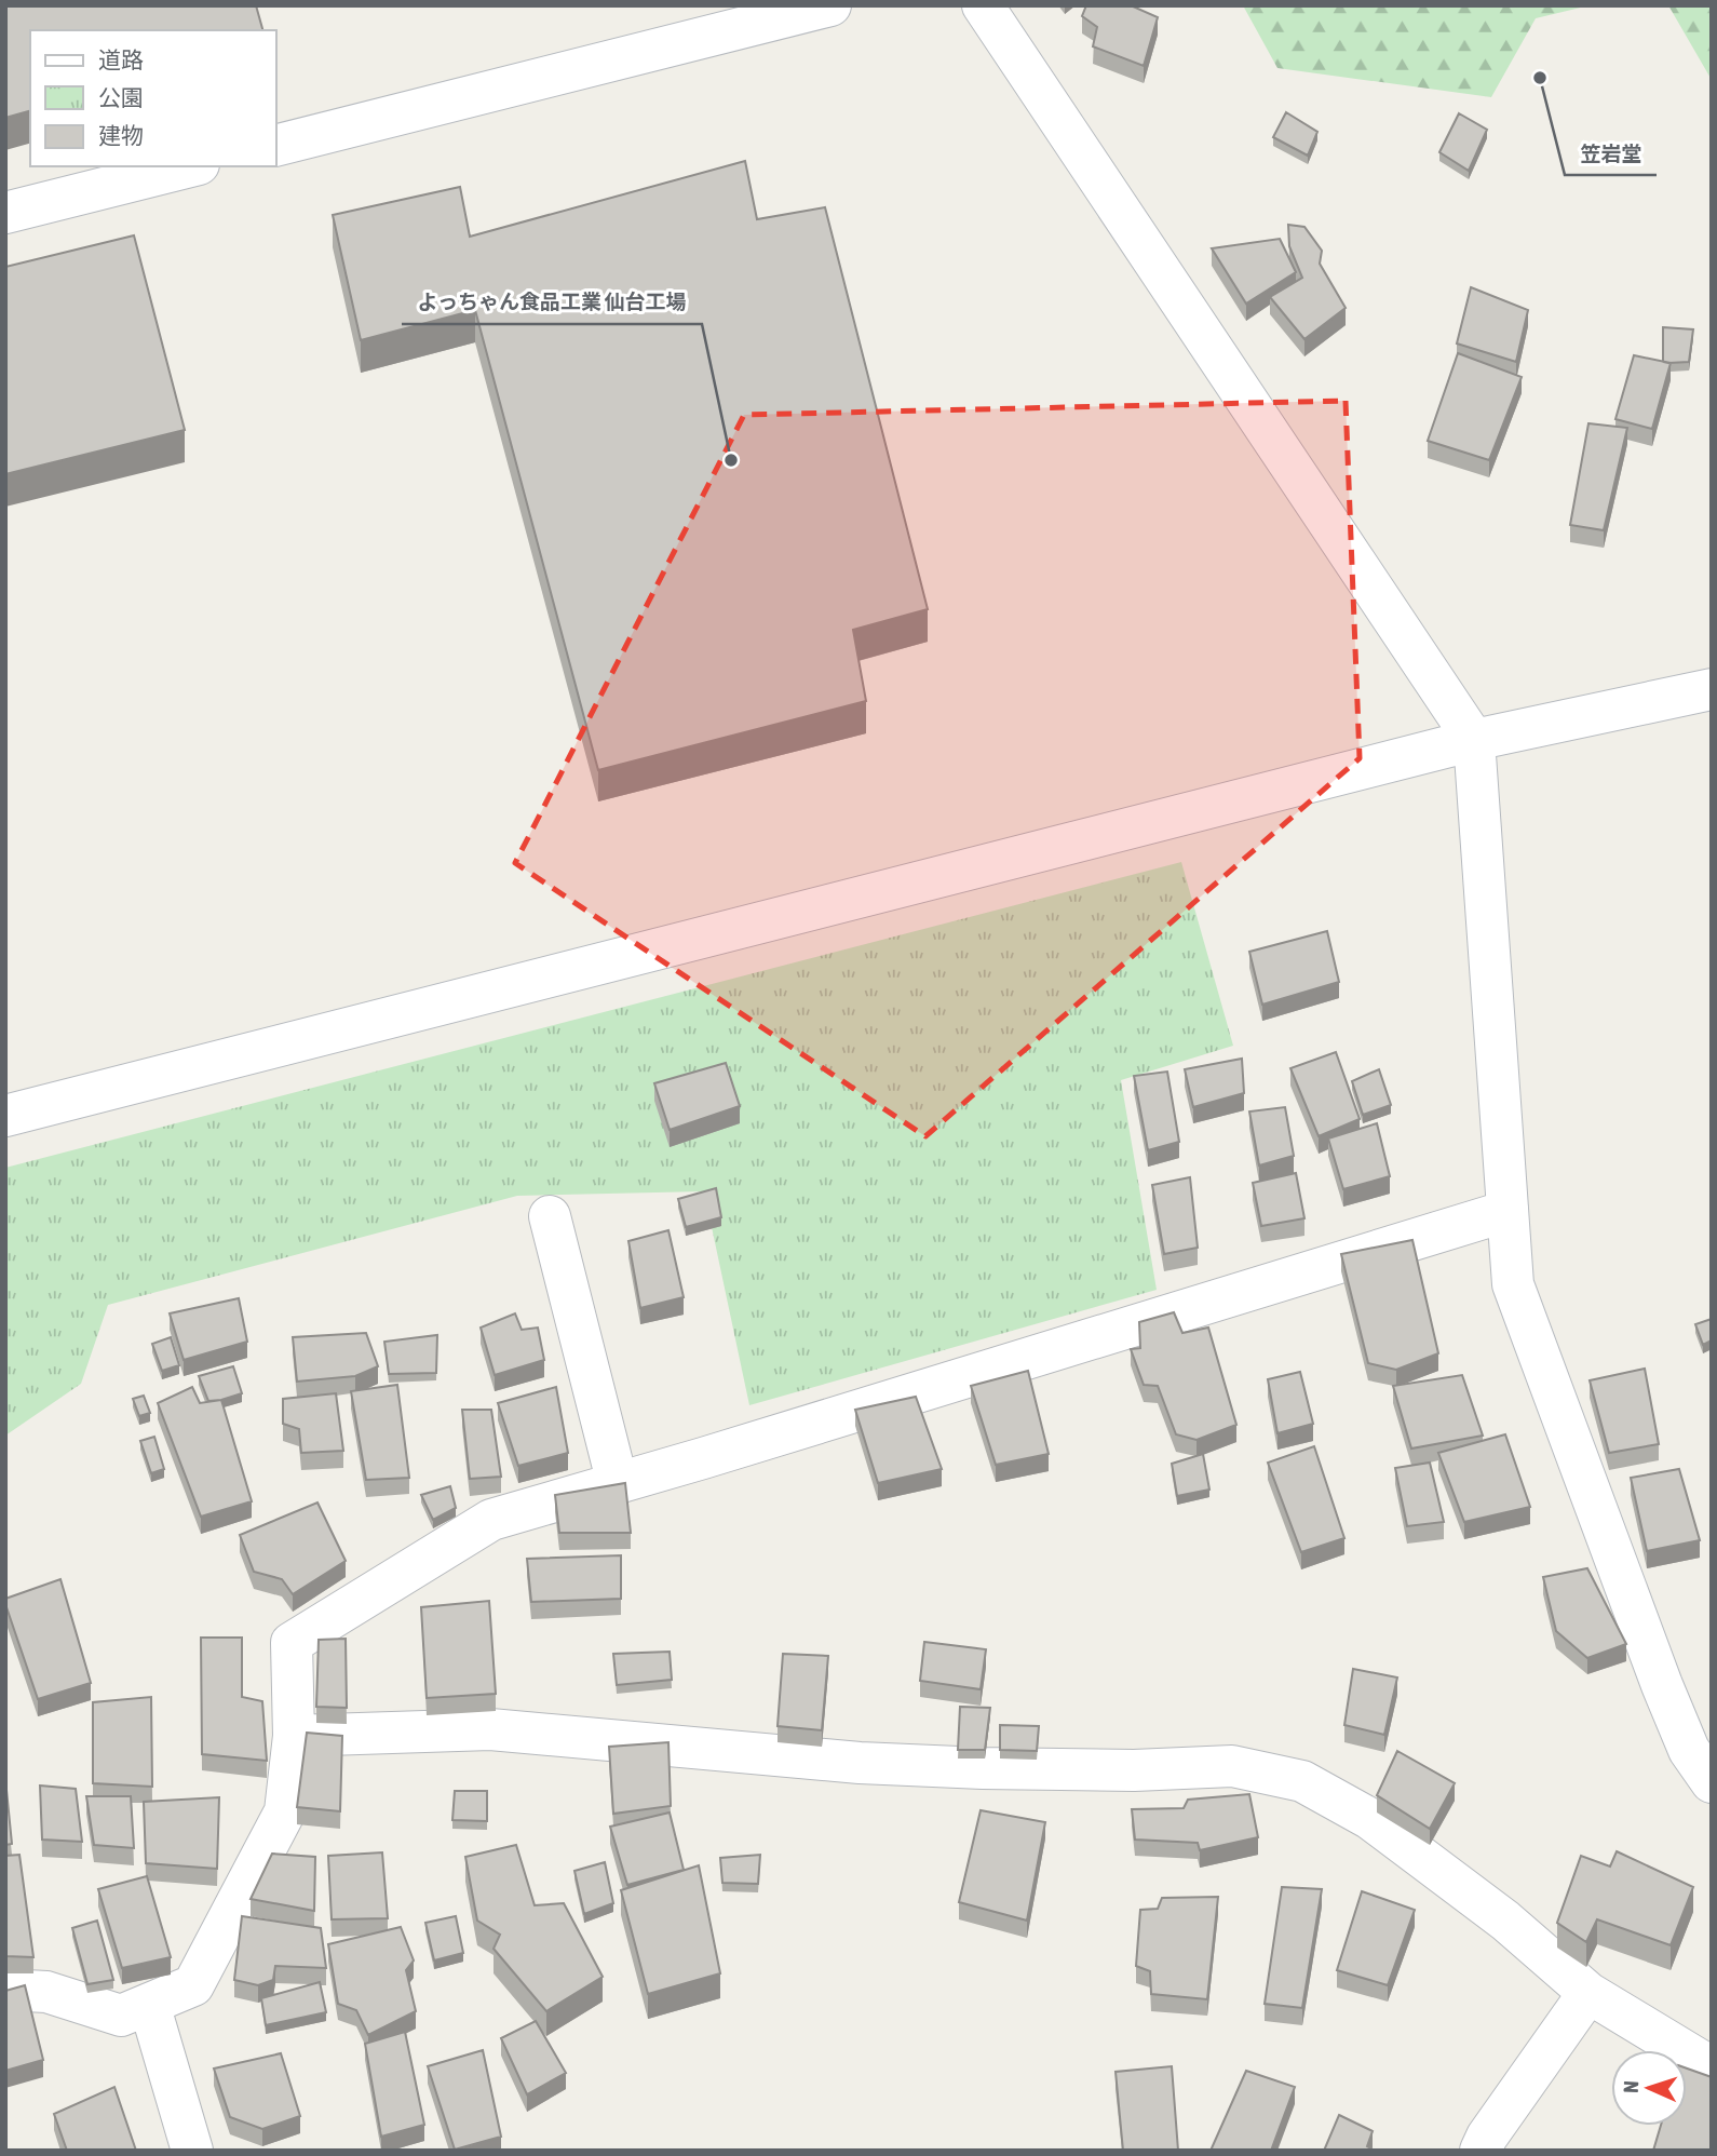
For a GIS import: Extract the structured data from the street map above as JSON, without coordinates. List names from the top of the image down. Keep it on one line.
{"places":["笠岩堂","よっちゃん食品工業 仙台工場"],"legend":["道路","公園","建物"],"north":"left"}
